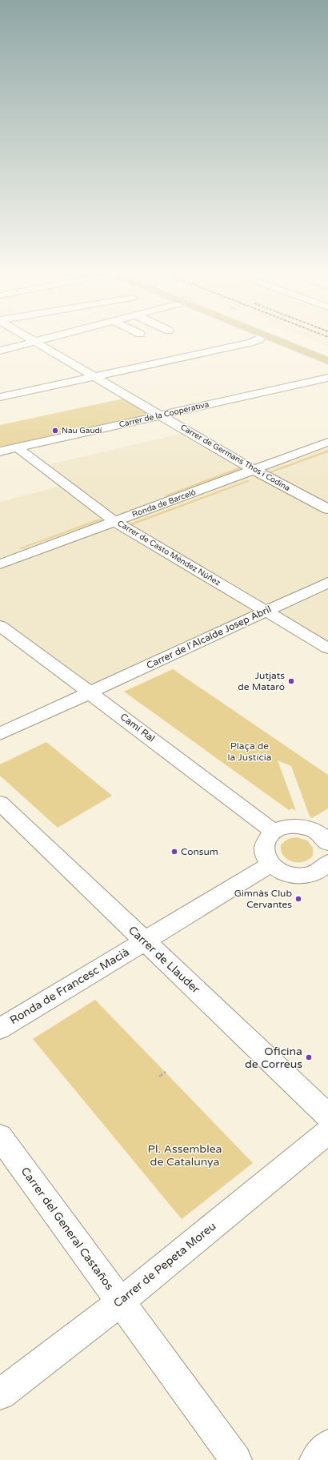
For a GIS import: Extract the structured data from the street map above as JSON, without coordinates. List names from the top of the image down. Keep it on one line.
{"streets":{"street":["Carrer de la Cooperativa","Carrer de Germans Thos i Codina","Ronda de Barceló","Carrer de Casto Méndez Núñez","Carrer de l'Alcalde Josep Abril","Camí Ral","Carrer de Llauder","Ronda de Francesc Macià","Carrer del General Castaños","Carrer de Pepeta Moreu"]},"crossings":[["Carrer de la Cooperativa","Carrer de Germans Thos i Codina"],["Carrer de la Cooperativa","Carrer de Casto Méndez Núñez"],["Carrer de Germans Thos i Codina","Ronda de Barceló"],["Ronda de Barceló","Carrer de Casto Méndez Núñez"],["Carrer de Casto Méndez Núñez","Carrer de l'Alcalde Josep Abril"],["Carrer de l'Alcalde Josep Abril","Camí Ral"],["Carrer de Llauder","Ronda de Francesc Macià"],["Carrer de Llauder","Carrer de Pepeta Moreu"],["Carrer del General Castaños","Carrer de Pepeta Moreu"]],"parks":["Plaça de la Justícia","Pl. Assemblea de Catalunya"],"places":["Nau Gaudí","Jutjats de Mataró","Consum","Gimnàs Club Cervantes","Oficina de Correus"]}
